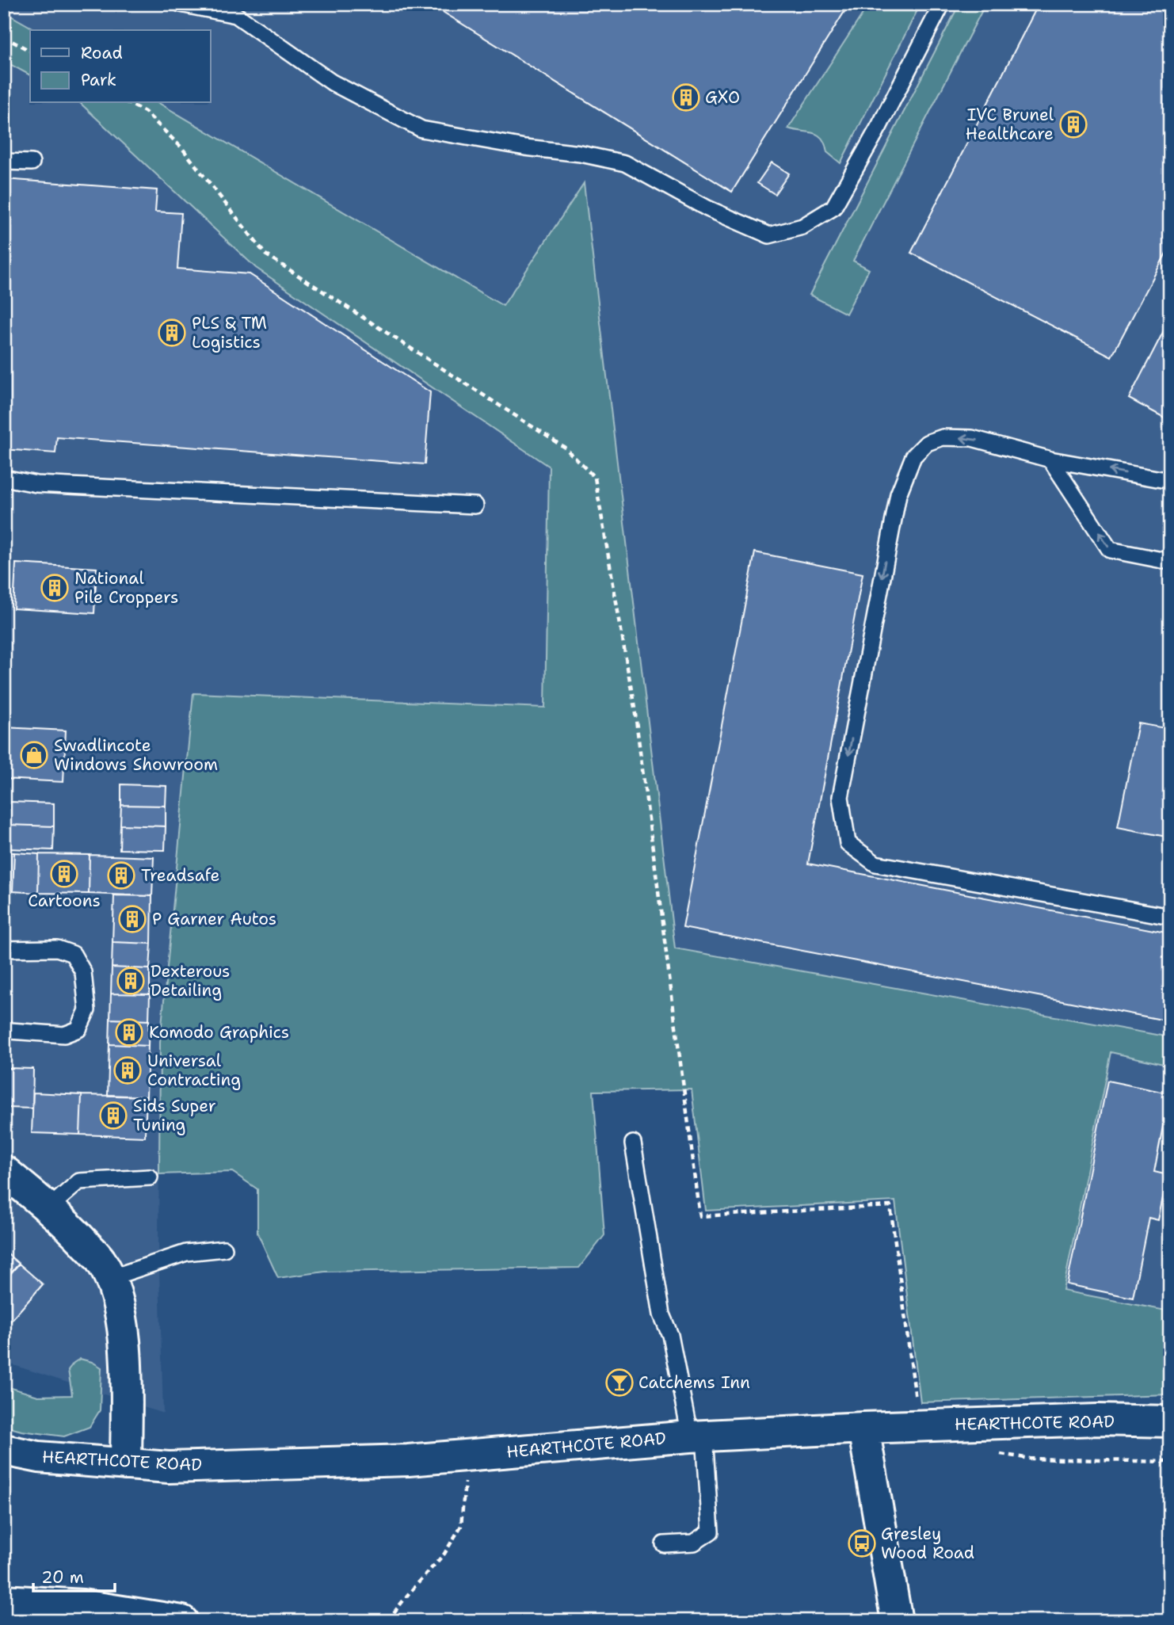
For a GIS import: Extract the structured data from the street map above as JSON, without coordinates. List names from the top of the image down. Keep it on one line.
{"streets":{"street":["HEARTHCOTE ROAD"]},"places":{"building":["GXO","IVC Brunel Healthcare","PLS & TM Logistics","National Pile Croppers","Cartoons","Treadsafe","P Garner Autos","Dexterous Detailing","Komodo Graphics","Universal Contracting","Sids Super Tuning"],"shop":["Swadlincote Windows Showroom"],"bar":["Catchems Inn"],"bus stop":["Gresley Wood Road"]},"legend":["Road","Park"],"scale_bar":"20 m"}
